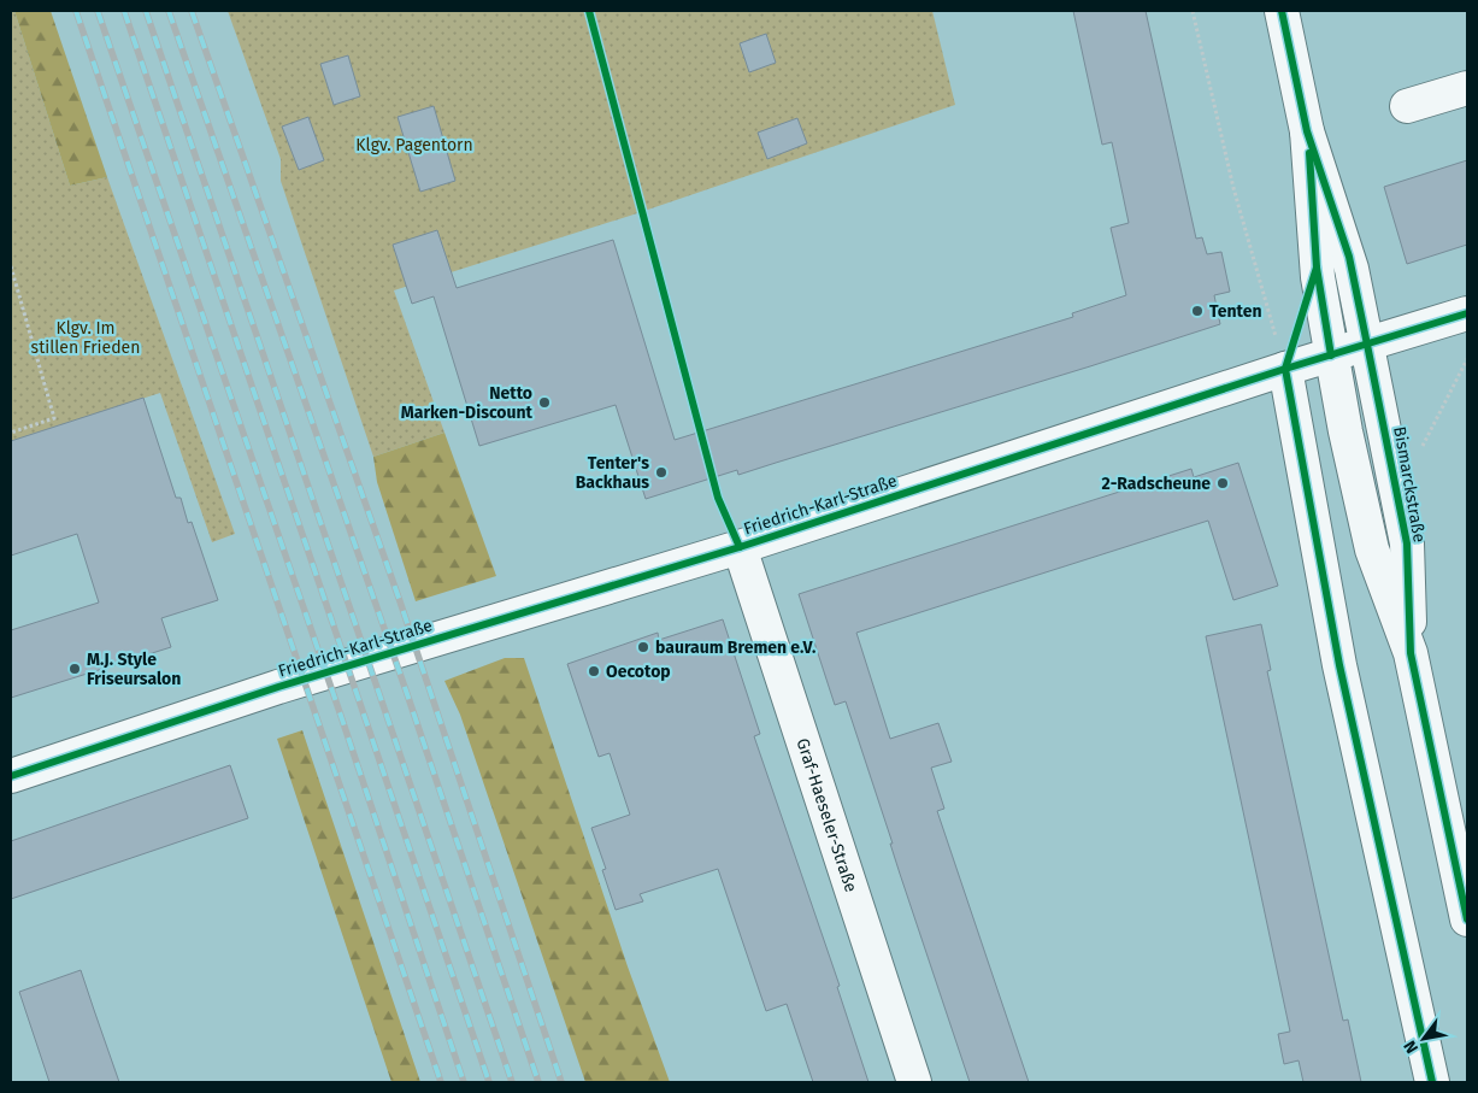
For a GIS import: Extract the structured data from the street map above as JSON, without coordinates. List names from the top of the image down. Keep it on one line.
{"streets":{"street":["Bismarckstraße","Friedrich-Karl-Straße","Graf-Haeseler-Straße"]},"crossings":[["Bismarckstraße","Friedrich-Karl-Straße"],["Friedrich-Karl-Straße","Graf-Haeseler-Straße"]],"parks":["Klgv. Pagentorn","Klgv. Im stillen Frieden"],"places":["Tenten","Netto Marken-Discount","Tenter's Backhaus","2-Radscheune","bauraum Bremen e.V.","M.J. Style Friseursalon","Oecotop"],"north":"bottom left"}
